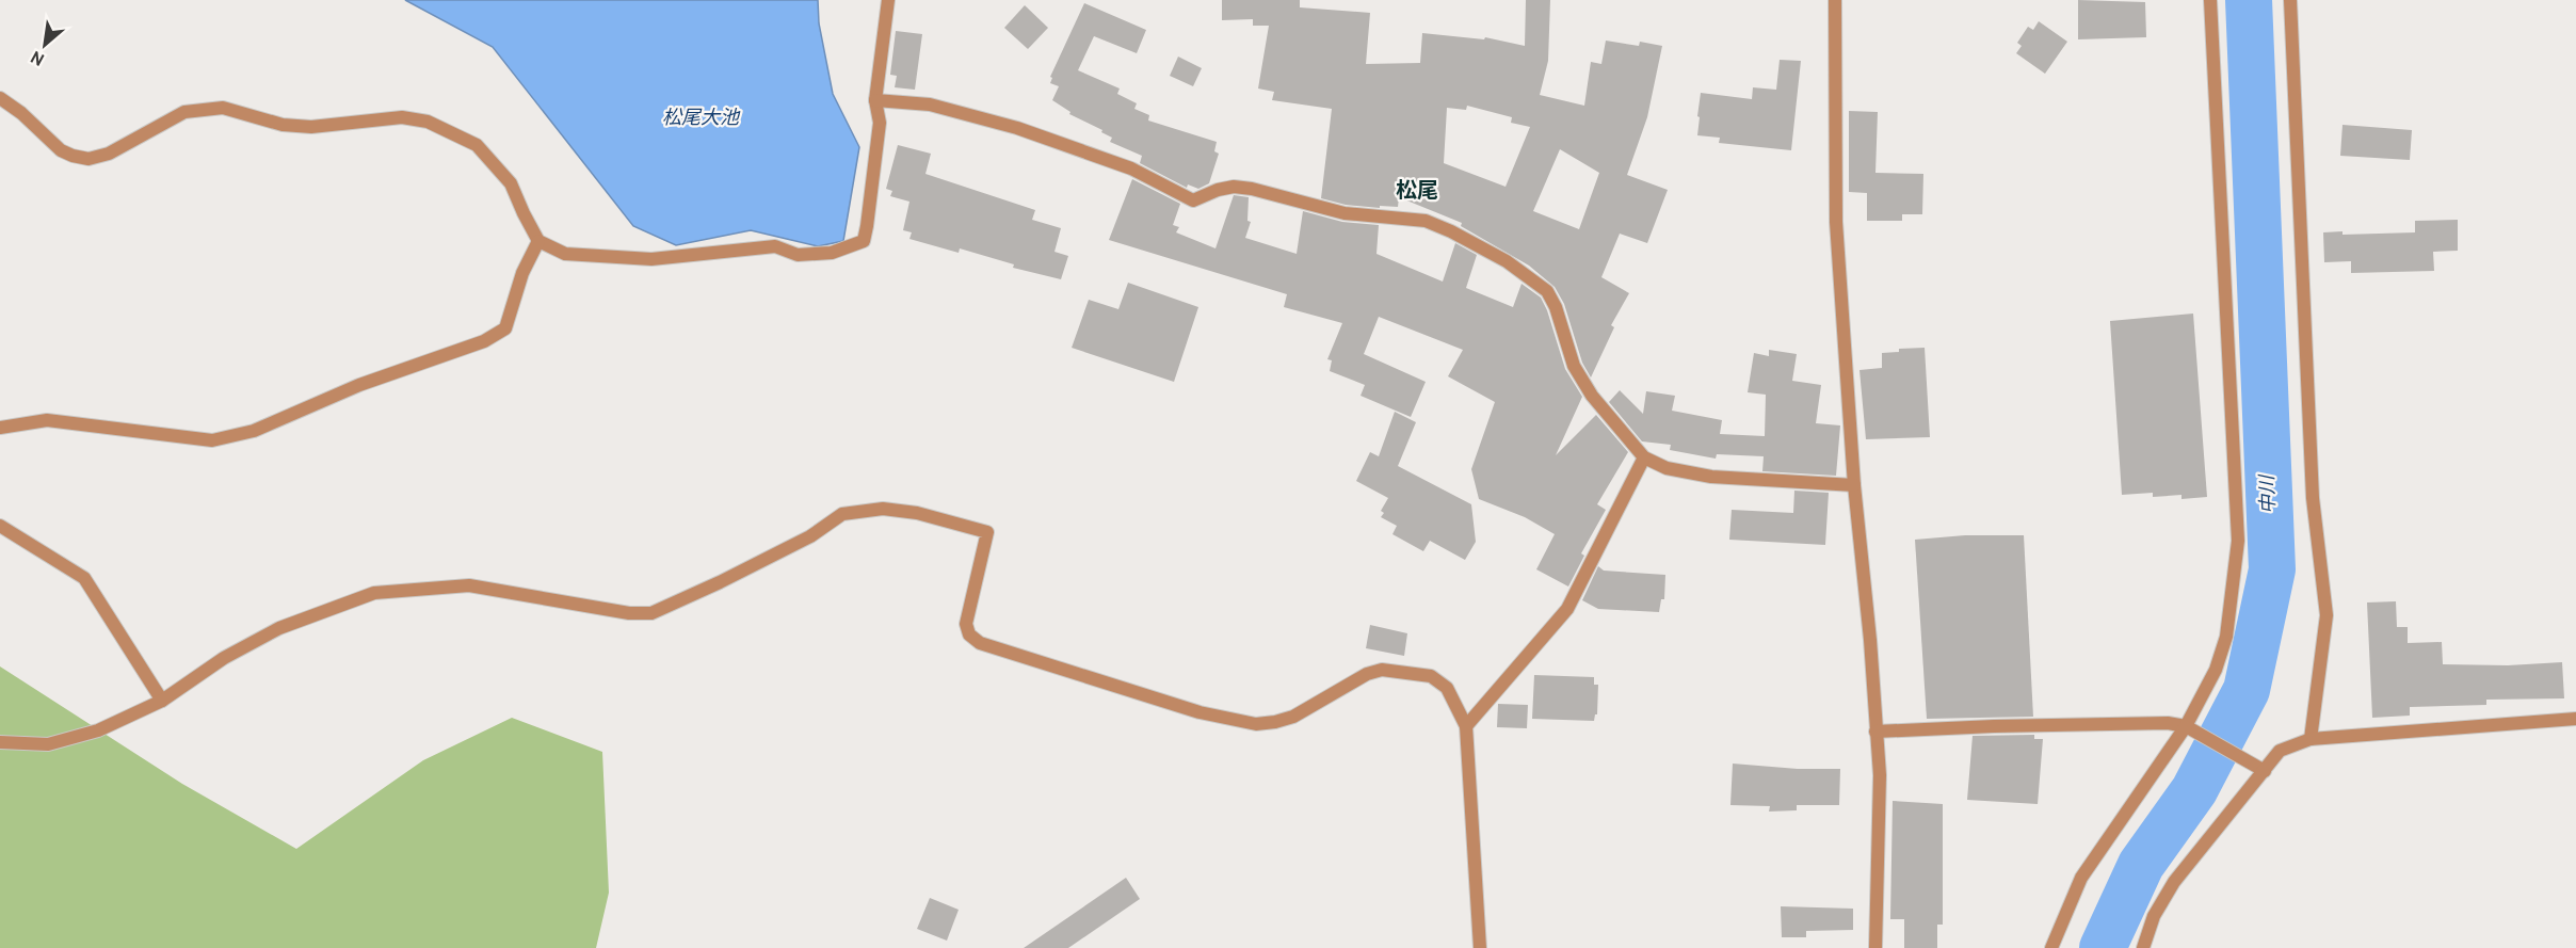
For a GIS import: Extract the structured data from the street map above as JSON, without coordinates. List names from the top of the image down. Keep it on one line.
{"districts":["松尾"],"water":["松尾大池","中川"],"north":"bottom left"}
